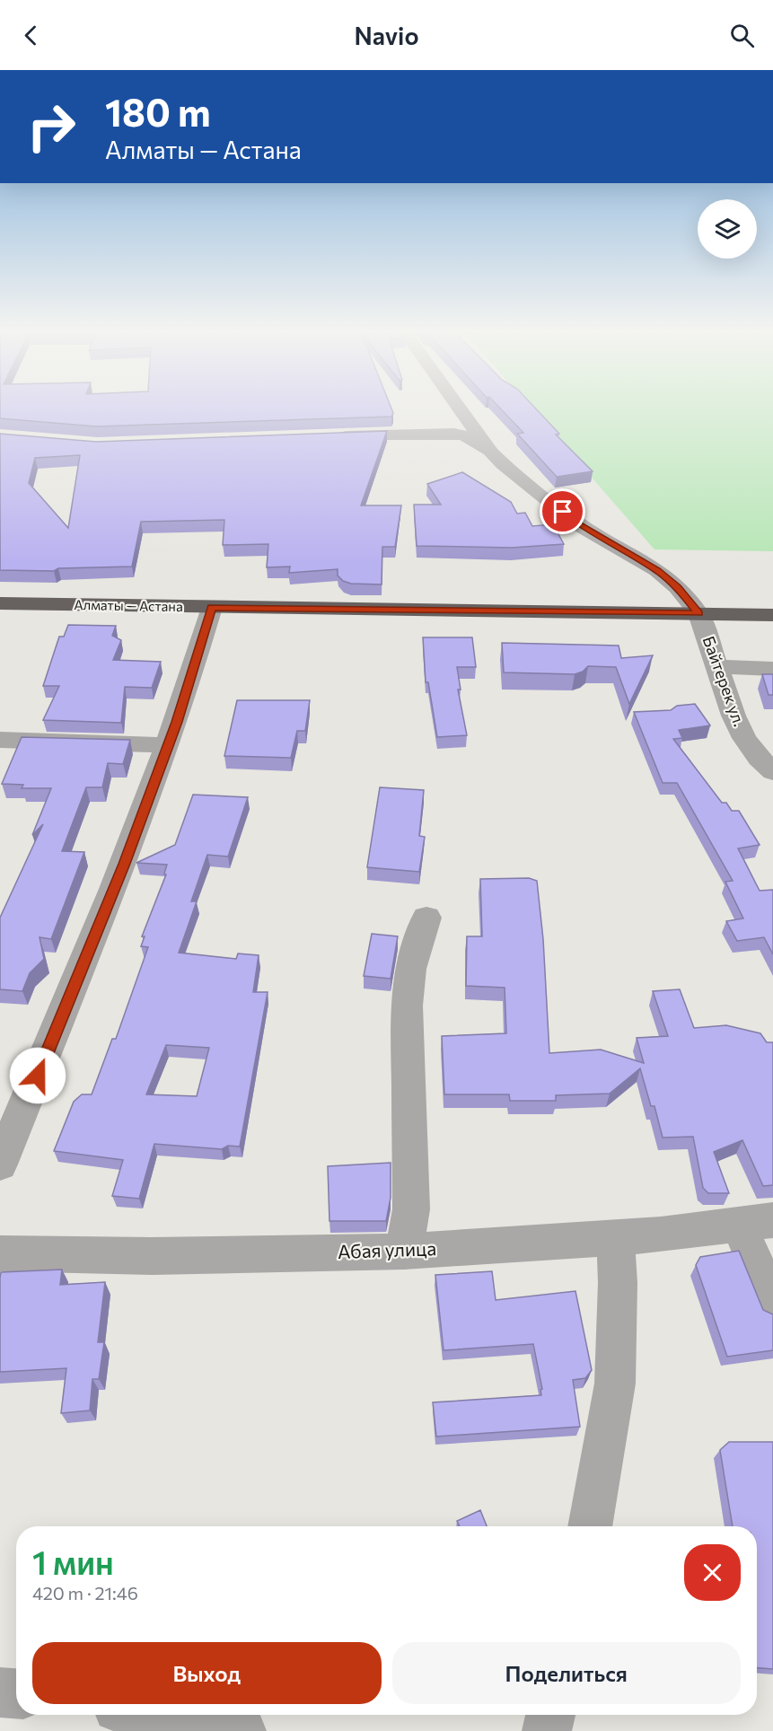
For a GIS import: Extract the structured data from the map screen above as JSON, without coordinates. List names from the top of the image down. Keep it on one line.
{"streets":{"highway":["Алматы — Астана"],"street":["Байтерек ул.","Абая улица"]},"crossings":[["Алматы — Астана","Байтерек ул."]],"page":{"header":"Navio","turn":["180 m","Алматы — Астана"],"heading":["1 мин","420 m · 21:46"],"buttons":["Выход","Поделиться"]}}
